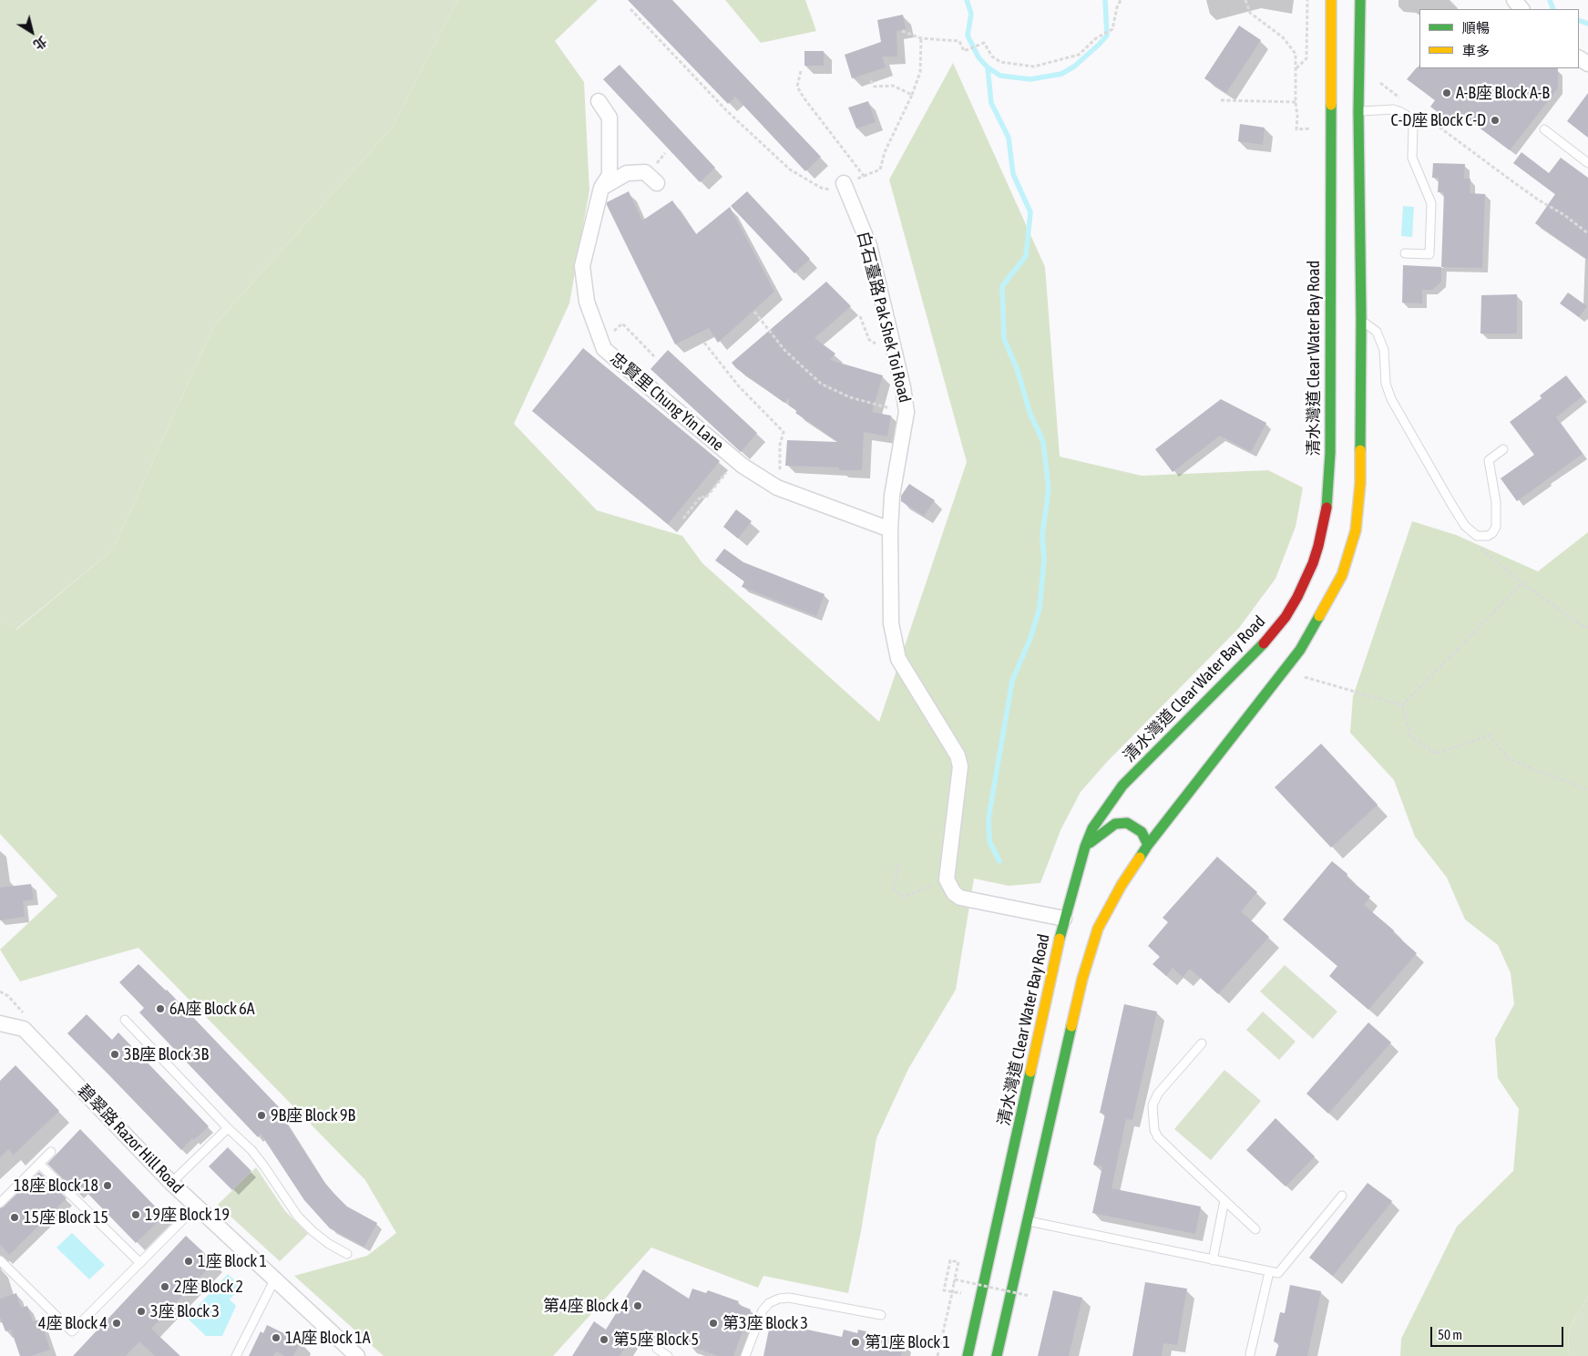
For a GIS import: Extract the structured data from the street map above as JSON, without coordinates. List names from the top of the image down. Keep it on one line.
{"streets":{"main road":["清水灣道 Clear Water Bay Road"],"street":["白石臺路 Pak Shek Toi Road","忠賢里 Chung Yin Lane","碧翠路 Razor Hill Road"]},"crossings":[["白石臺路 Pak Shek Toi Road","忠賢里 Chung Yin Lane"]],"places":["A-B座 Block A-B","C-D座 Block C-D","6A座 Block 6A","3B座 Block 3B","9B座 Block 9B","18座 Block 18","19座 Block 19","15座 Block 15","1座 Block 1","2座 Block 2","第4座 Block 4","3座 Block 3","4座 Block 4","第3座 Block 3","1A座 Block 1A","第5座 Block 5","第1座 Block 1"],"legend":["順暢","車多"],"scale_bar":"50 m","north":"bottom right"}
